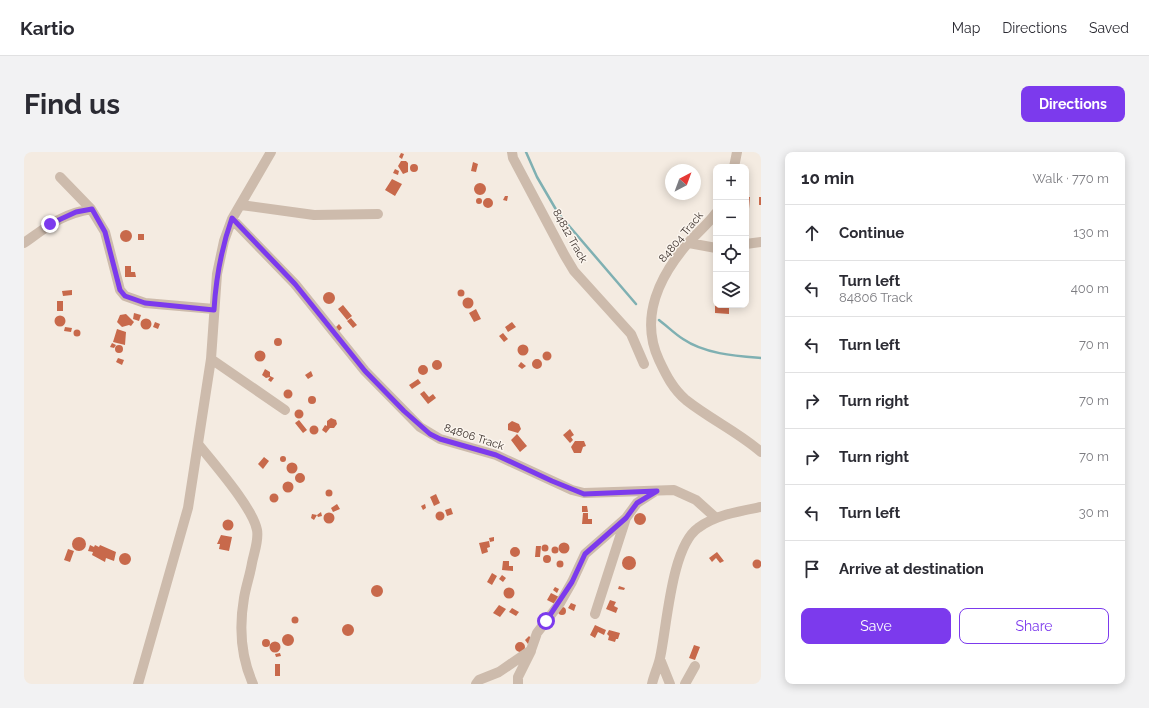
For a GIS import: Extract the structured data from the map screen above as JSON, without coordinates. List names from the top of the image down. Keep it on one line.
{"streets":{"street":["84812 Track","84804 Track","84806 Track"]},"north":"top right","page":{"header":"Kartio","nav":["Map","Directions","Saved"],"buttons":["Directions",["Save","Share"]],"title":"Find us","heading":["10 min","Walk · 770 m"],"map_buttons":["+","−"],"list":[["Continue","130 m"],["Turn left","84806 Track","400 m"],["Turn left","70 m"],["Turn right","70 m"],["Turn right","70 m"],["Turn left","30 m"],"Arrive at destination"]}}
